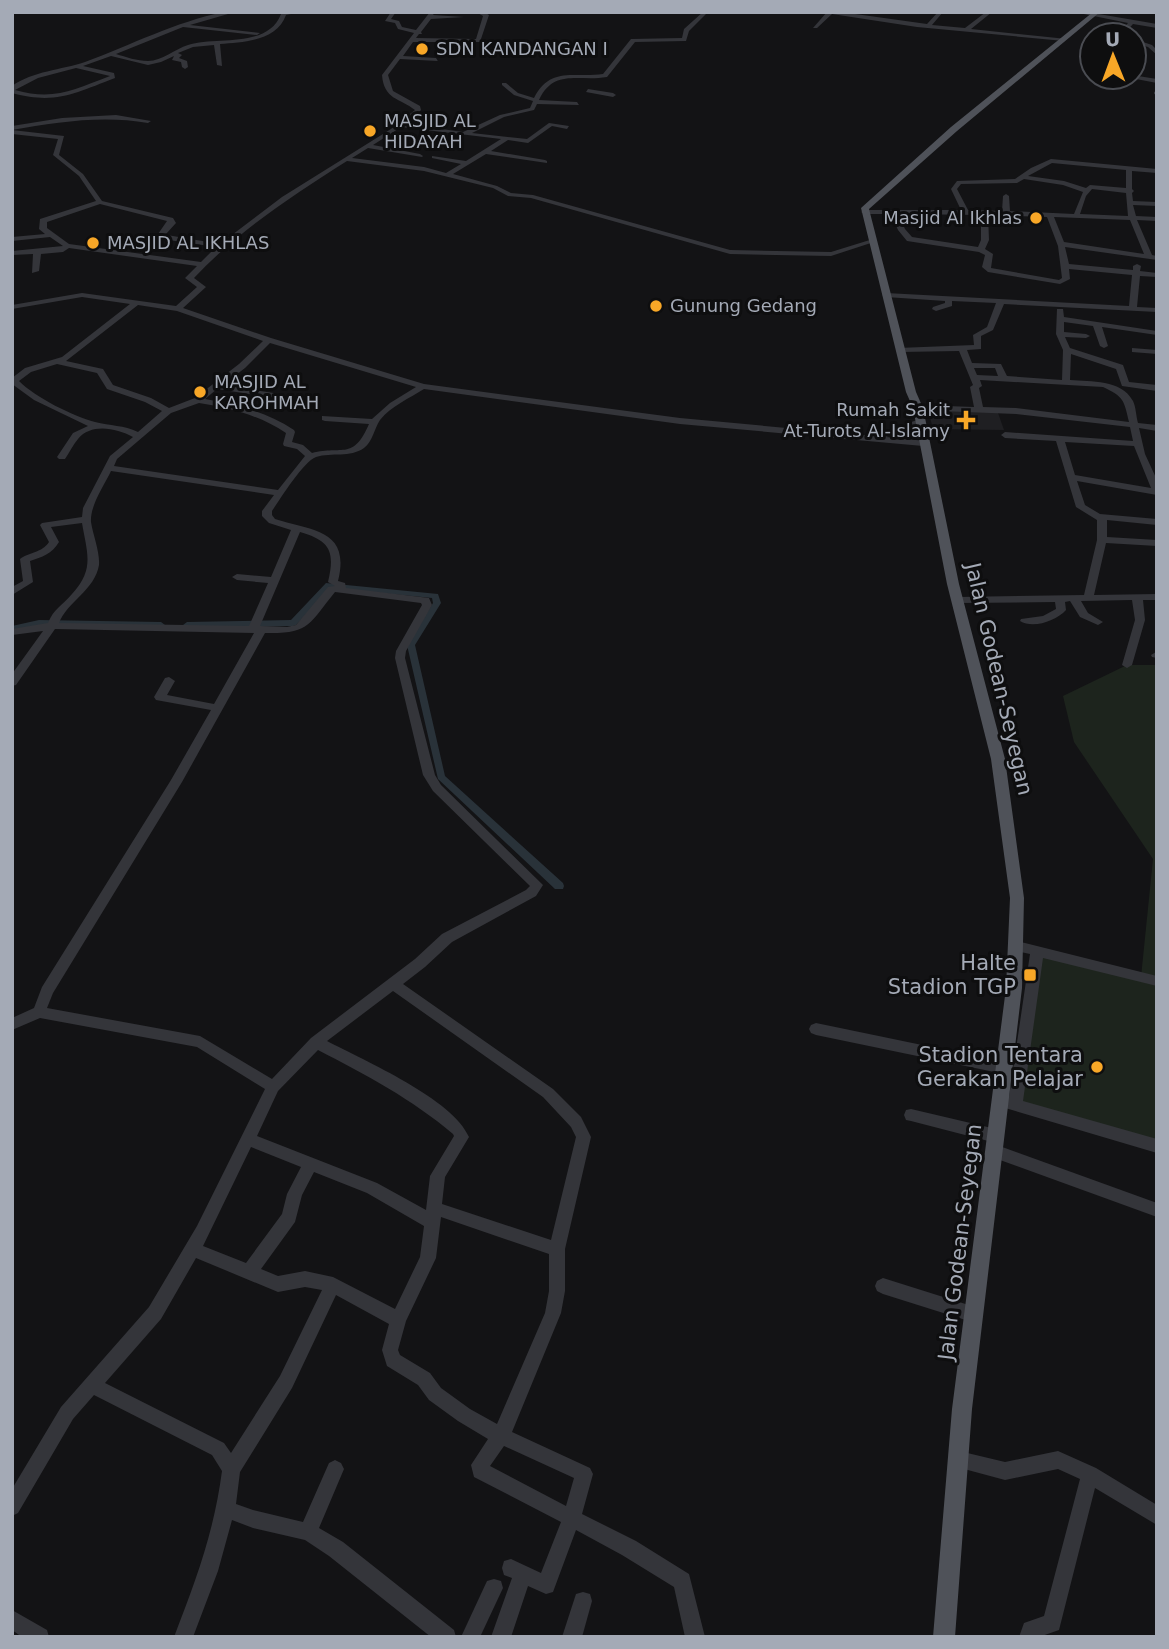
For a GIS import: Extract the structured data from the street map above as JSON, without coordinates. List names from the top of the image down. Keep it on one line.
{"streets":{"main road":["Jalan Godean-Seyegan"]},"places":{"other":["SDN KANDANGAN I","MASJID AL HIDAYAH","Masjid Al Ikhlas","MASJID AL IKHLAS","Gunung Gedang","MASJID AL KAROHMAH","Stadion Tentara Gerakan Pelajar"],"health":["Rumah Sakit At-Turots Al-Islamy"],"transit":["Halte Stadion TGP"]},"north":"top"}
